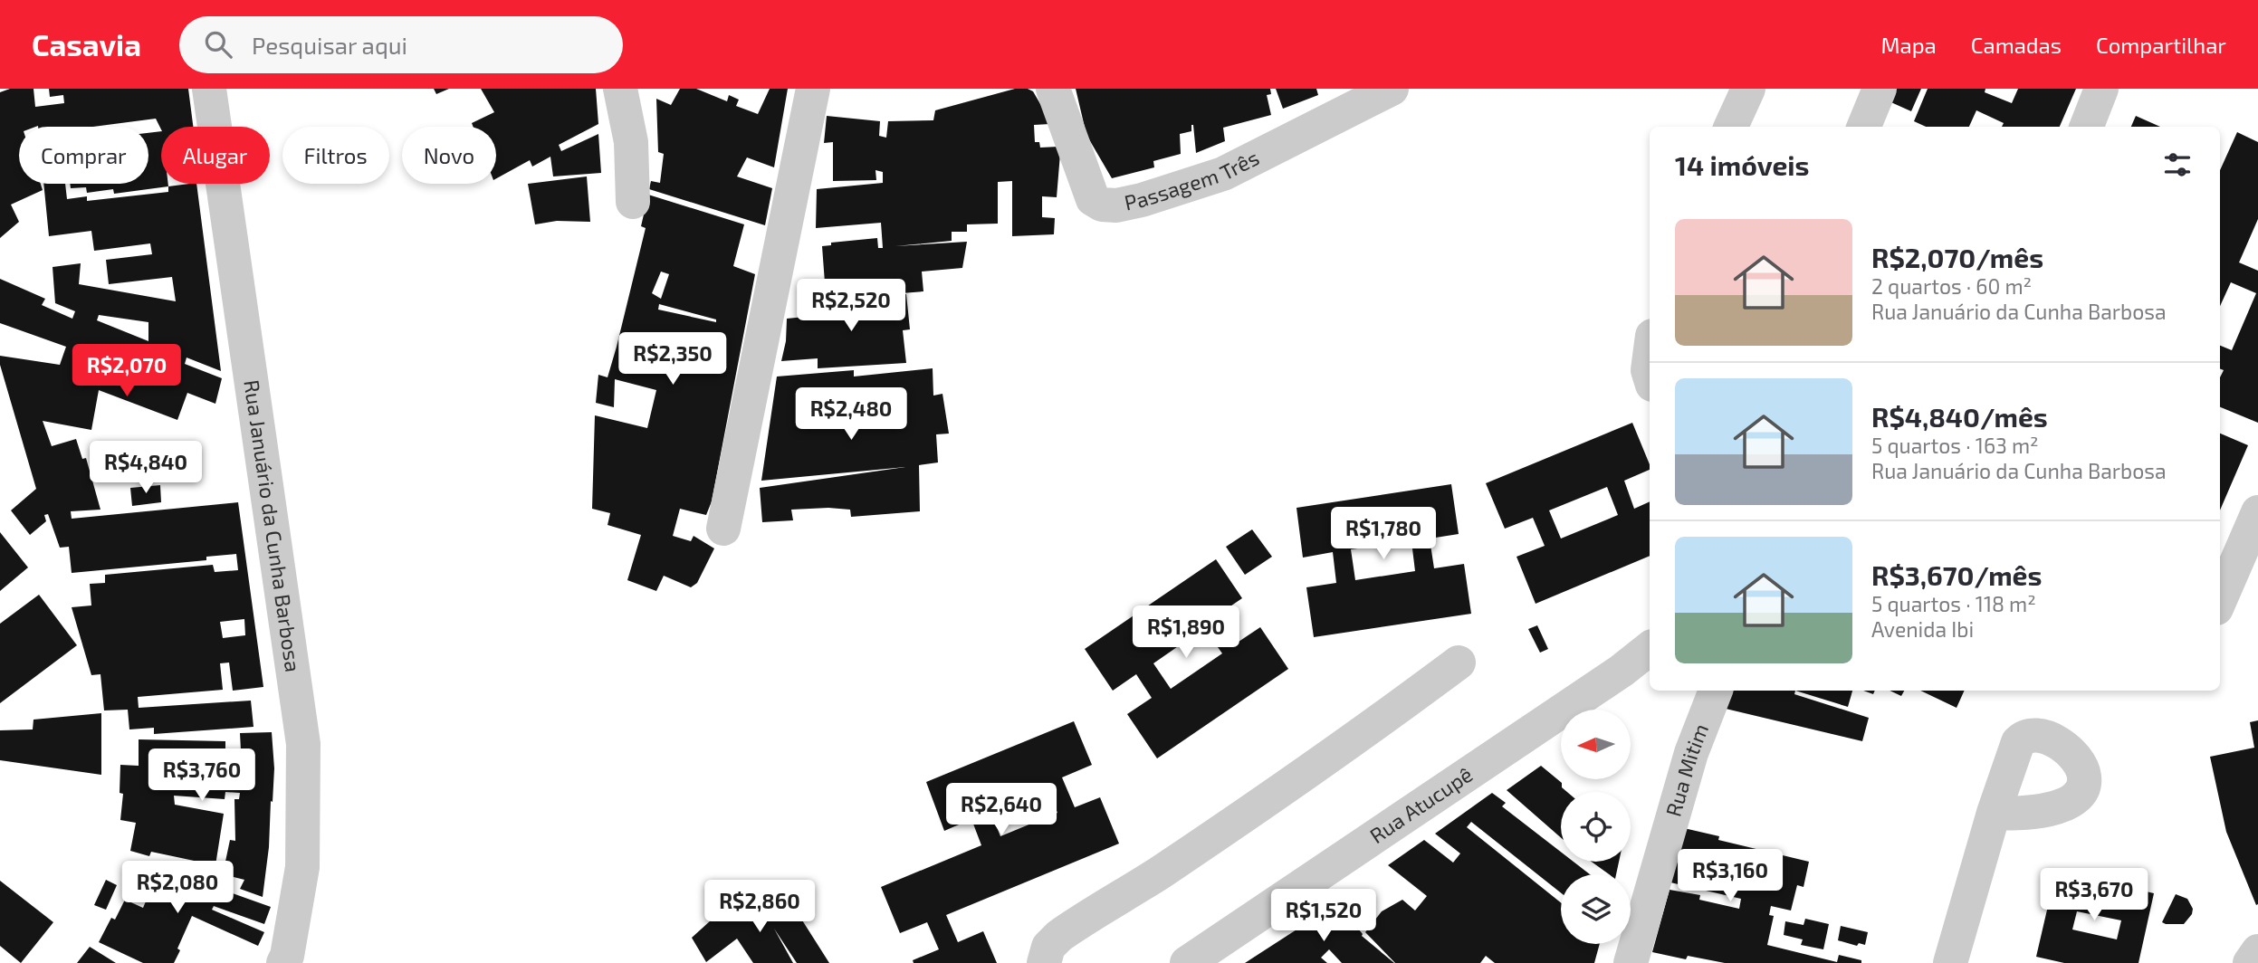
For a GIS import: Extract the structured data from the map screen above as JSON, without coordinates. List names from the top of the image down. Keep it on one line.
{"streets":{"street":["Passagem Três","Rua Januário da Cunha Barbosa","Rua Mitim","Rua Atucupê"]},"north":"left","page":{"header":"Casavia","search":"Pesquisar aqui","nav":["Mapa","Camadas","Compartilhar"],"chip":["Comprar","Alugar","Filtros","Novo"],"heading":"14 imóveis","list":[{"name":"R$2,070/mês","note":"2 quartos · 60 m² · Rua Januário da Cunha Barbosa"},{"name":"R$4,840/mês","note":"5 quartos · 163 m² · Rua Januário da Cunha Barbosa"},{"name":"R$3,670/mês","note":"5 quartos · 118 m² · Avenida Ibi"}],"price":["R$2,520","R$2,350","R$2,070","R$2,480","R$4,840","R$1,780","R$1,890","R$3,760","R$2,640","R$3,160","R$2,080","R$3,670","R$2,860","R$1,520"]}}
